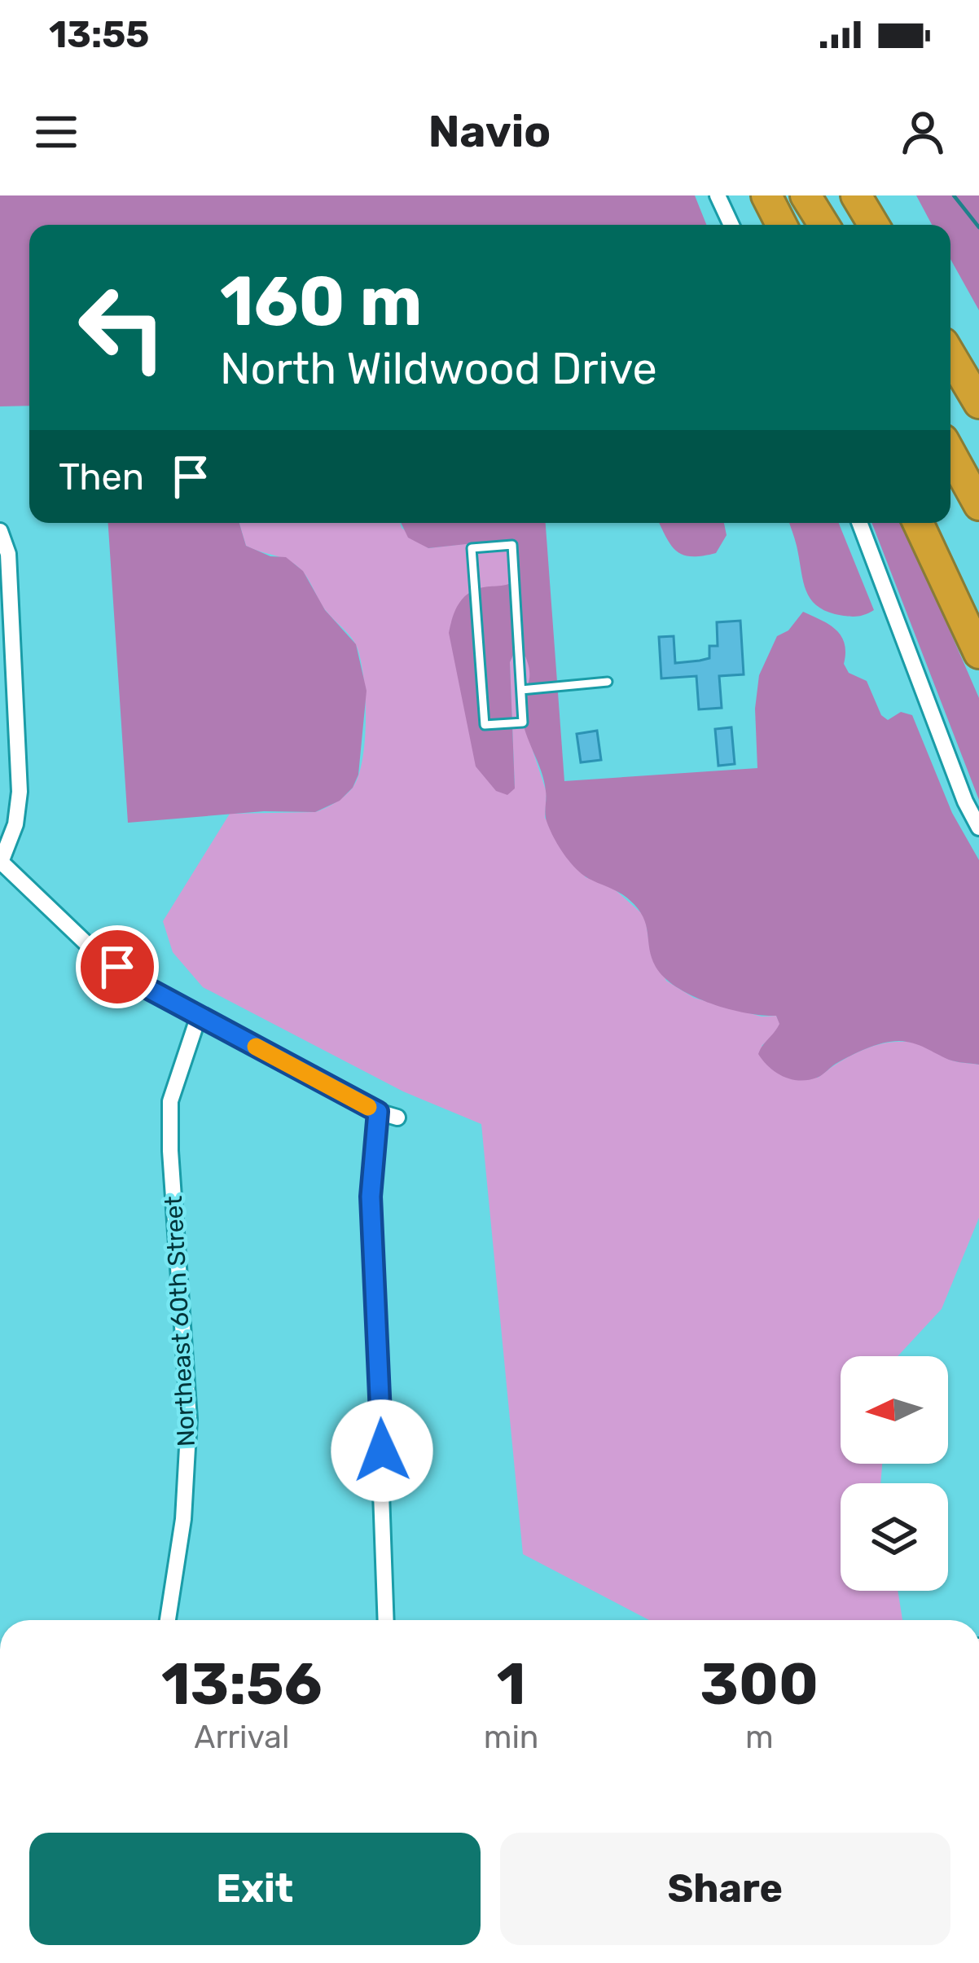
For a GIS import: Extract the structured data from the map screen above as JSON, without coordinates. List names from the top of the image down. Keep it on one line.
{"streets":{"street":["Northeast 60th Street"]},"north":"left","page":{"status":"13:55","header":"Navio","turn":["160 m","North Wildwood Drive"],"then":"Then","eta":["13:56","Arrival","1","min","300","m"],"buttons":["Exit","Share"]}}
